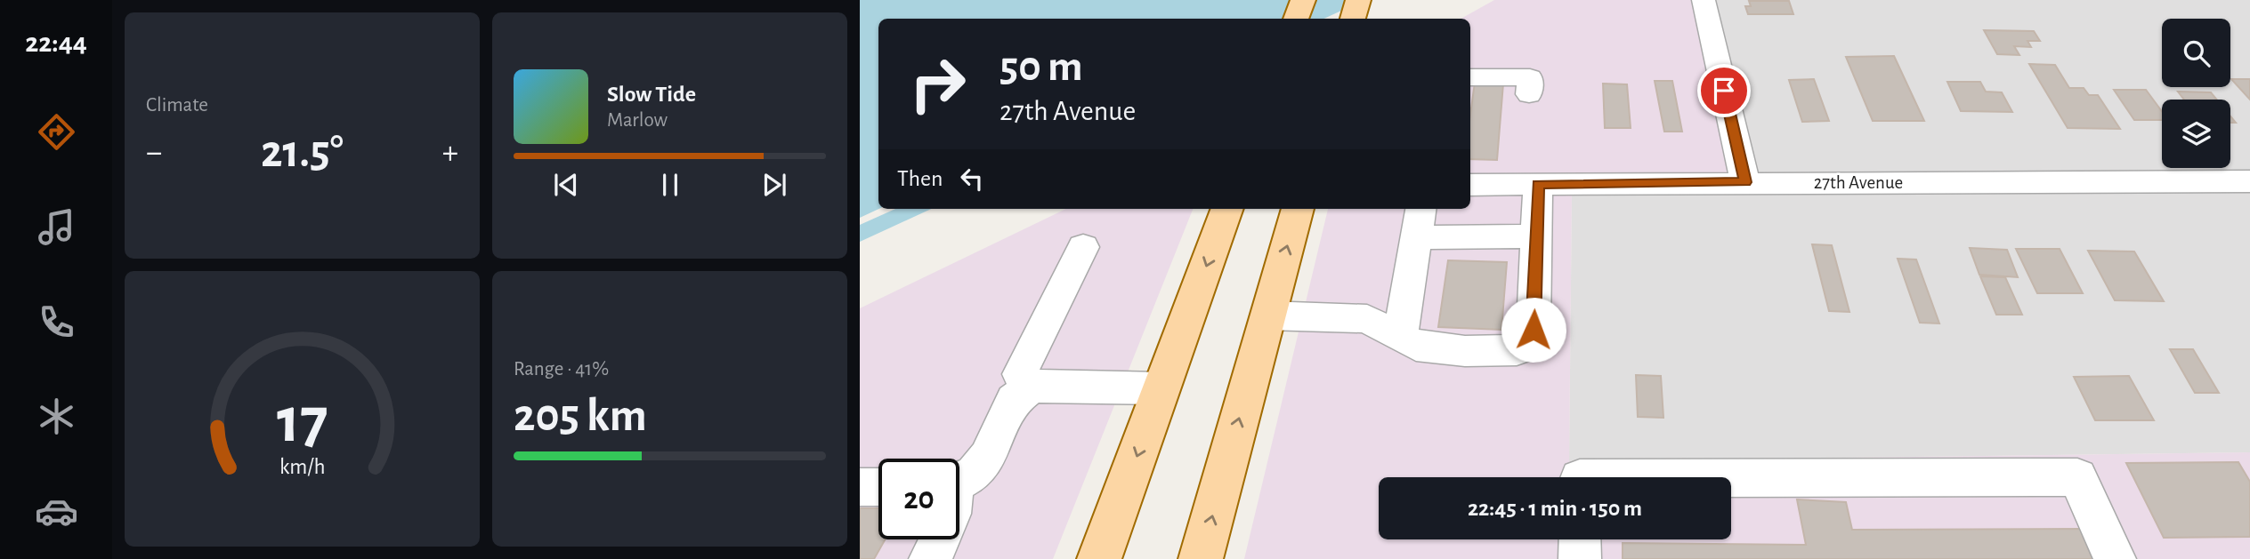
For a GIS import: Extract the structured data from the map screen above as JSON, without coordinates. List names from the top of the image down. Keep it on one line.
{"streets":{"street":["27th Avenue"]},"page":{"tabs":"22:44","tile":["Climate",["Range · 41%","205 km"]],"turn":["50 m","27th Avenue"],"song":["Slow Tide","Marlow"],"heat":["−","21.5°","+"],"then":"Then","limit":"20","trip":"22:45 · 1 min · 150 m","gauge":["17","km/h"]}}
